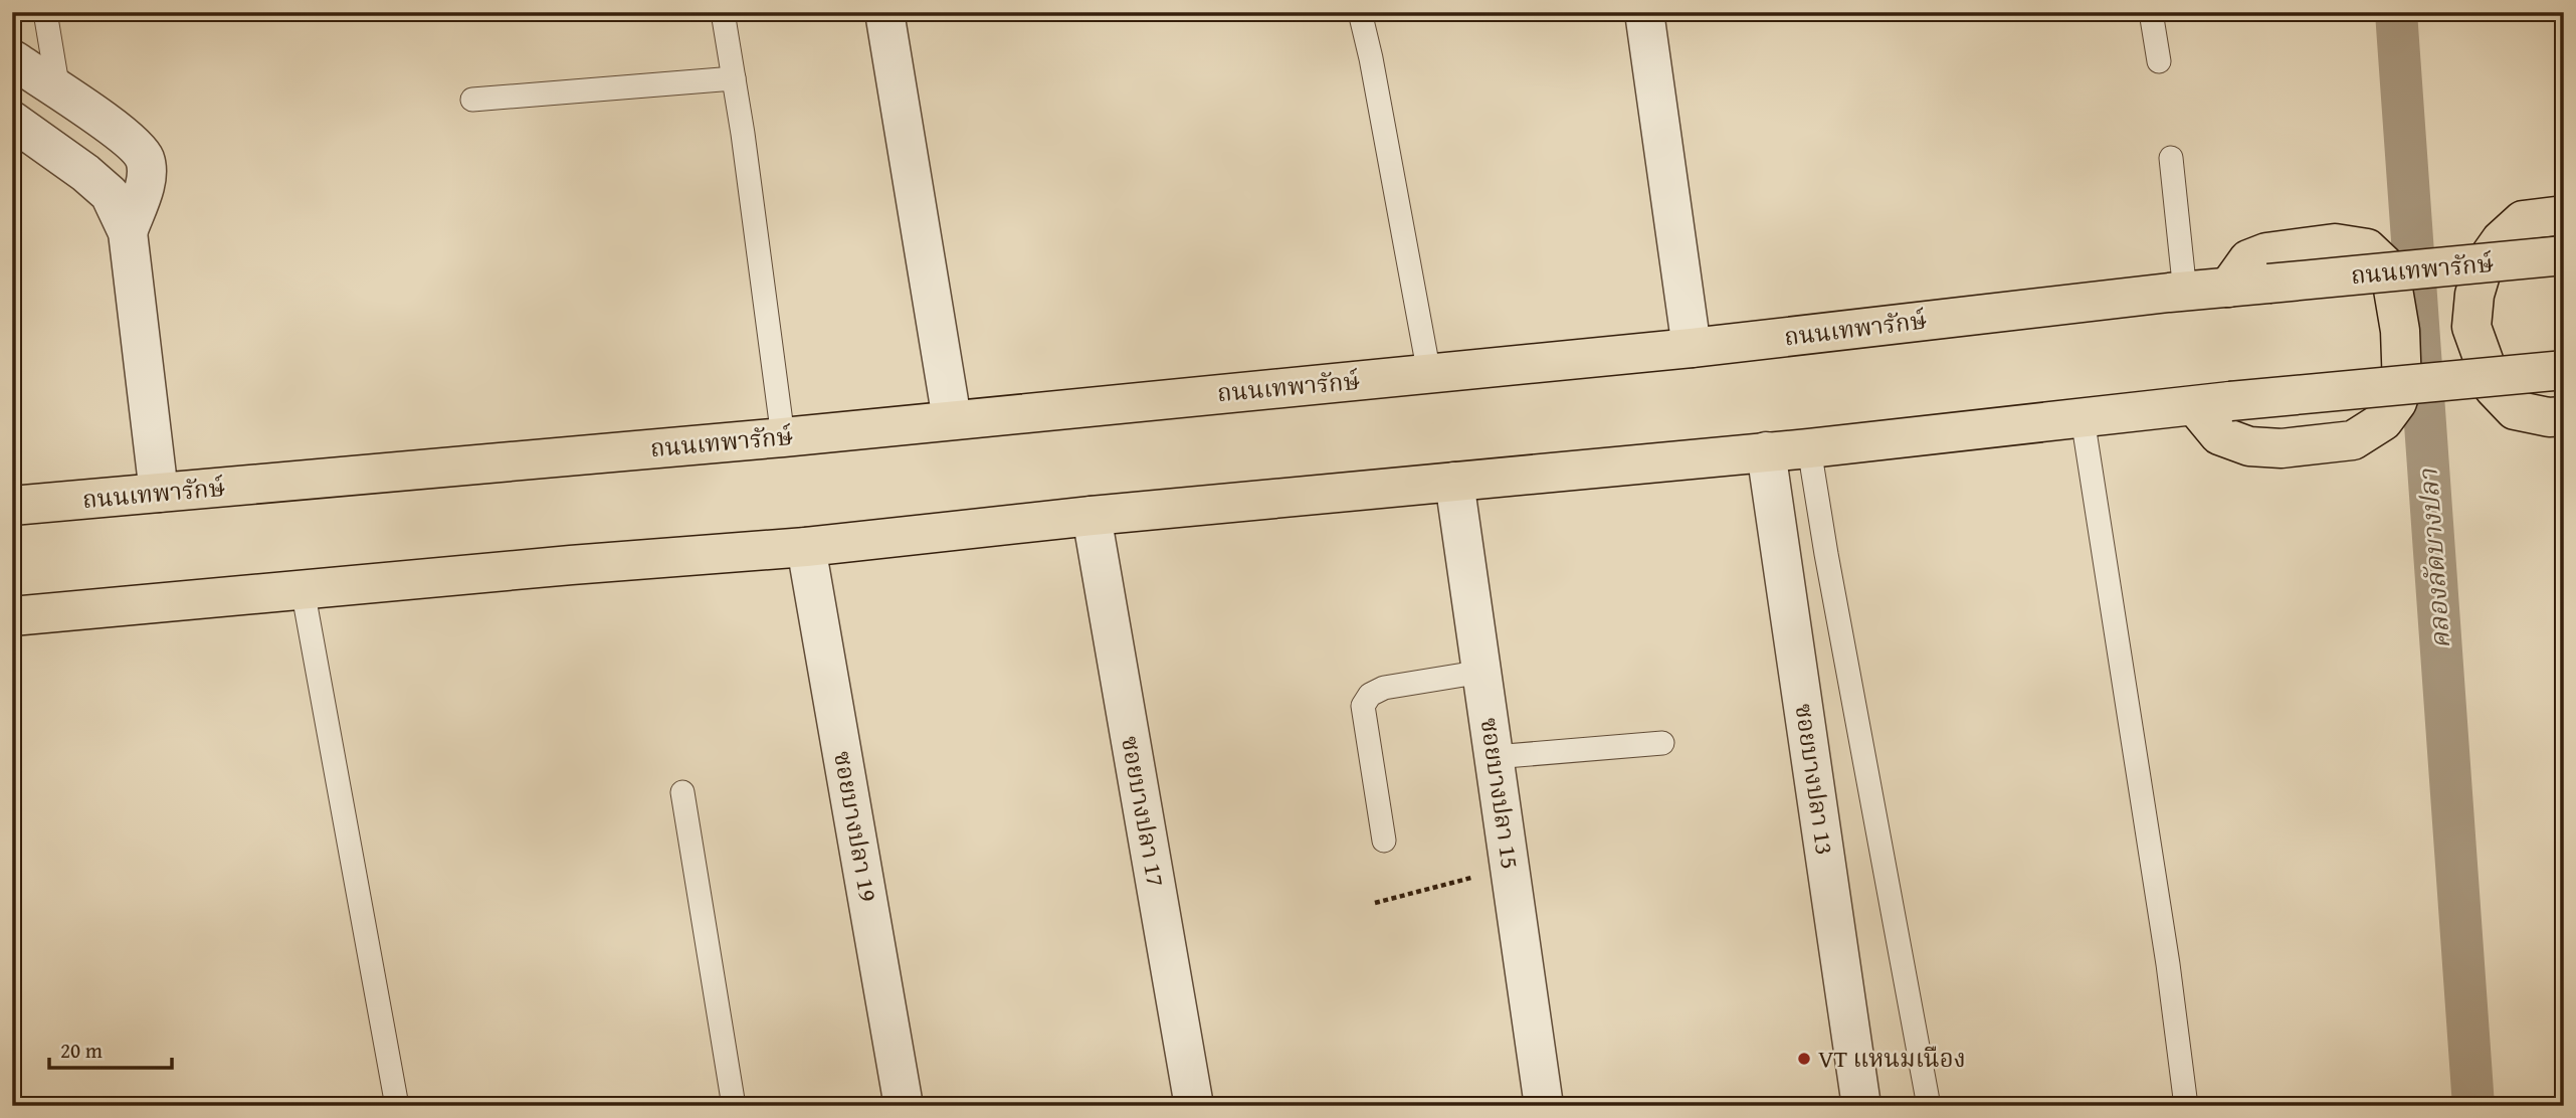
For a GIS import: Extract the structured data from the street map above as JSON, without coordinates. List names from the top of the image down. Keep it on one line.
{"streets":{"main road":["ถนนเทพารักษ์"],"street":["ซอยบางปลา 13","ซอยบางปลา 15","ซอยบางปลา 17","ซอยบางปลา 19"]},"water":["คลองลัดบางปลา"],"places":["VT แหนมเนือง"],"scale_bar":"20 m"}
